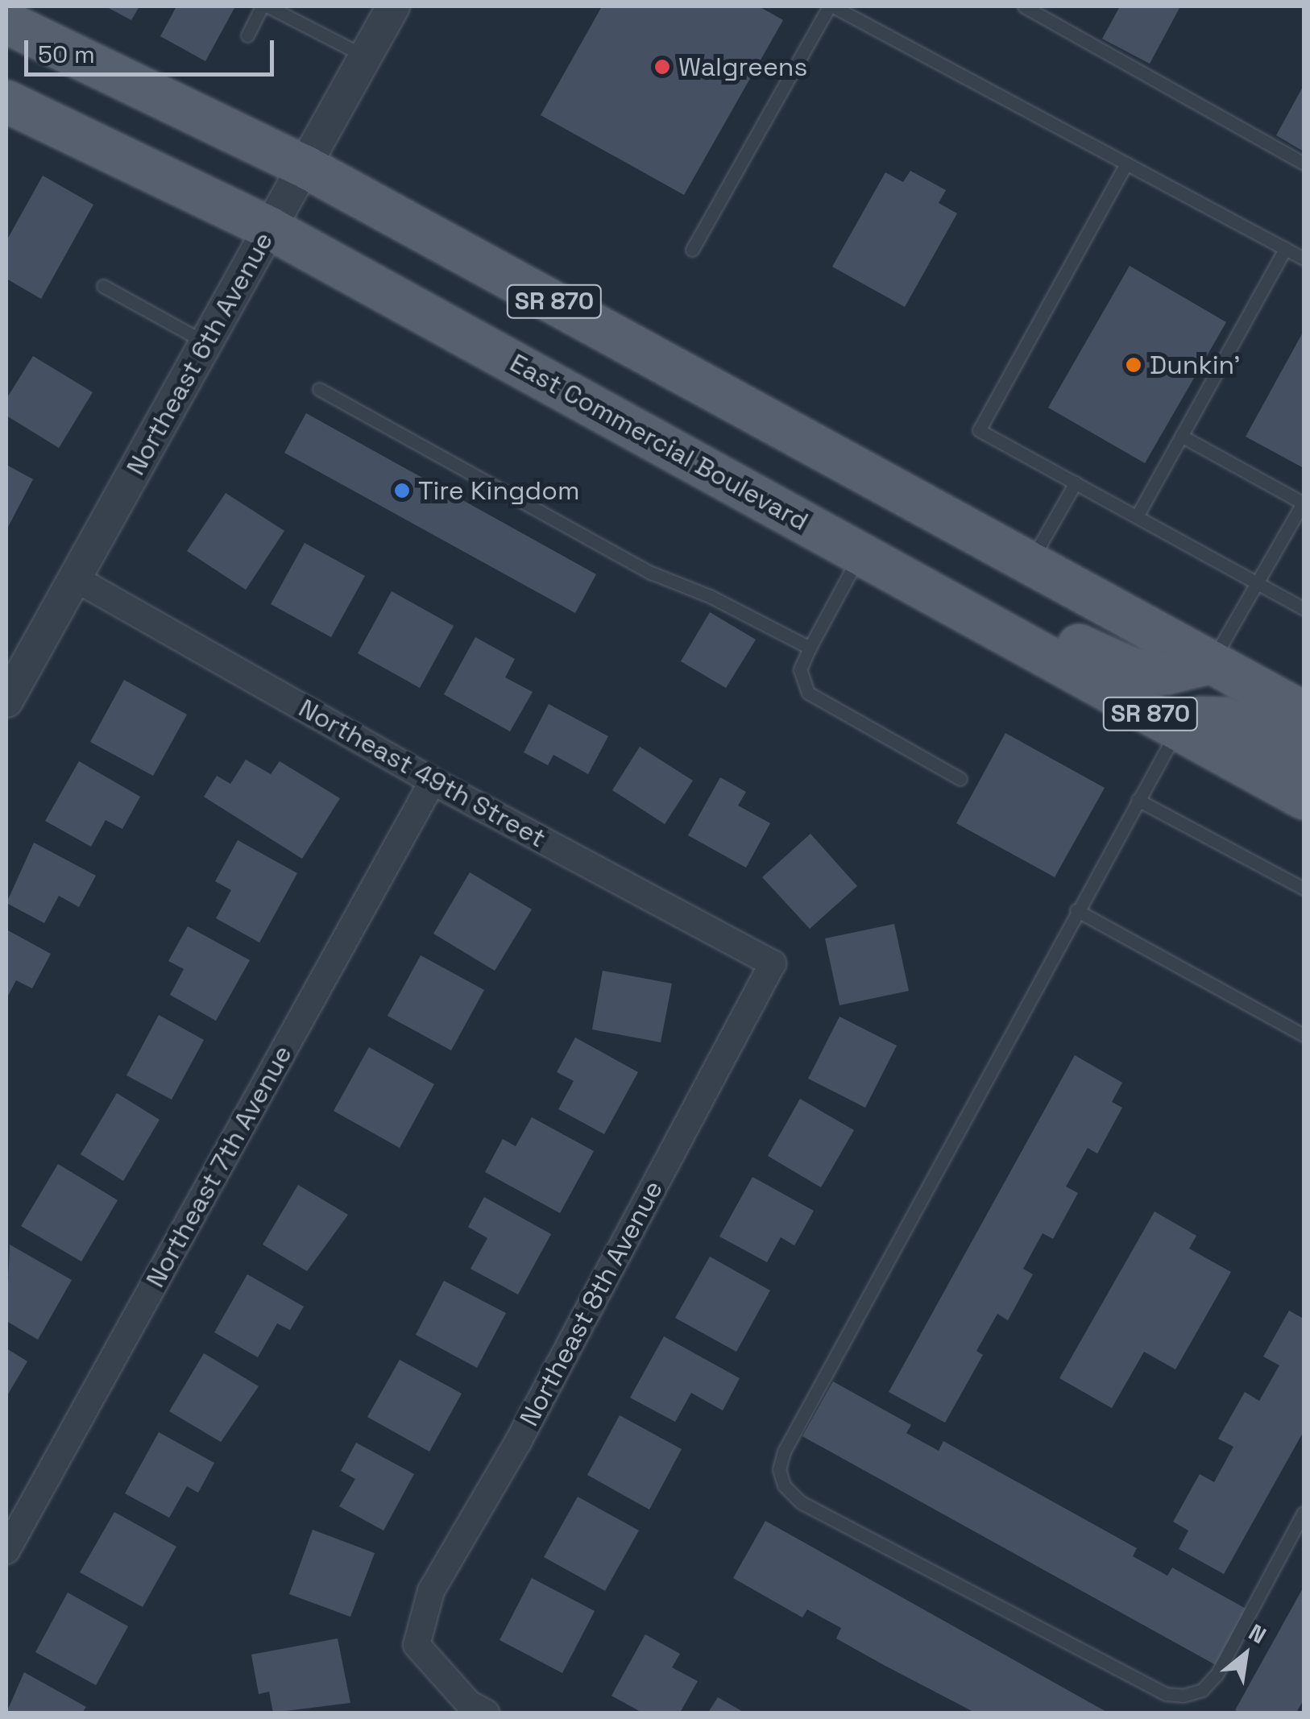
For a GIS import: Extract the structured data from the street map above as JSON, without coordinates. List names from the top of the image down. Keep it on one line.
{"streets":{"main road":["SR 870","East Commercial Boulevard"],"street":["Northeast 6th Avenue","Northeast 49th Street","Northeast 7th Avenue","Northeast 8th Avenue"]},"crossings":[["SR 870","Northeast 6th Avenue"],["Northeast 6th Avenue","East Commercial Boulevard"],["Northeast 6th Avenue","Northeast 49th Street"],["Northeast 49th Street","Northeast 7th Avenue"],["Northeast 49th Street","Northeast 8th Avenue"]],"places":["Walgreens","Dunkin'","Tire Kingdom"],"scale_bar":"50 m","north":"top right"}
